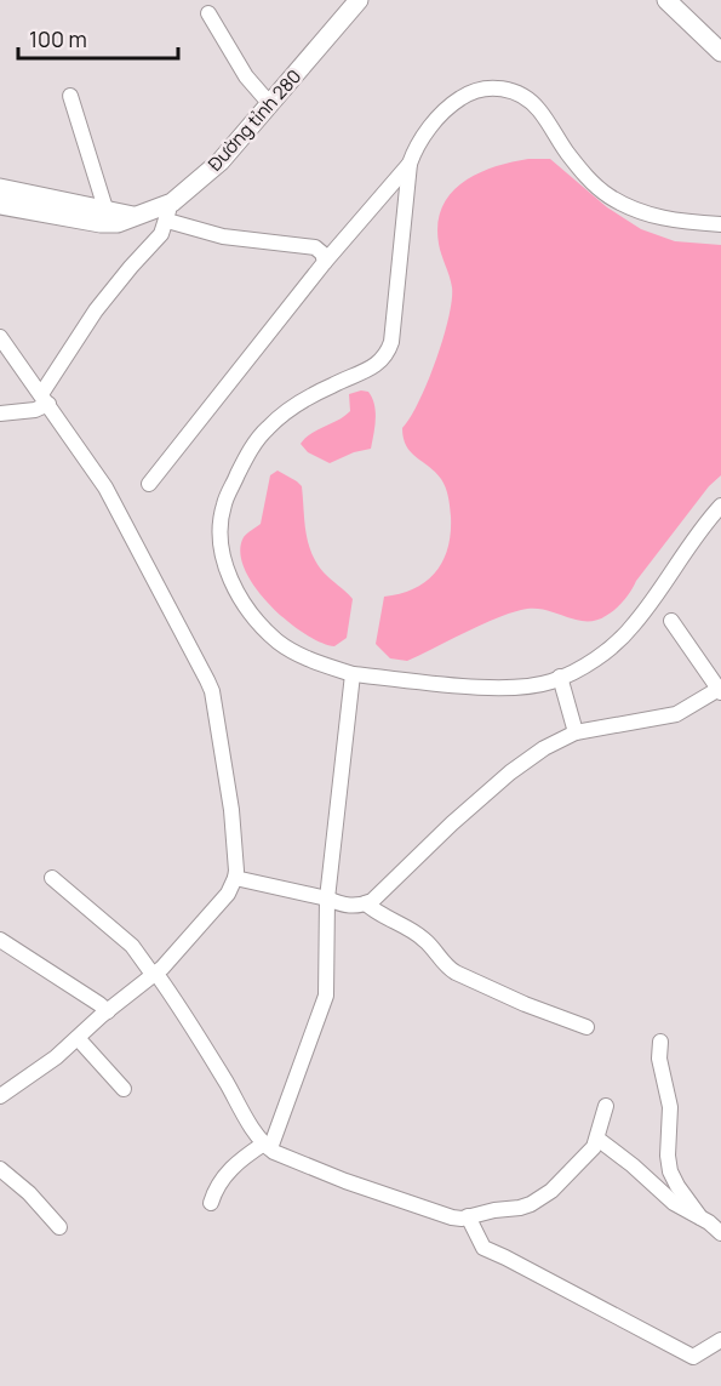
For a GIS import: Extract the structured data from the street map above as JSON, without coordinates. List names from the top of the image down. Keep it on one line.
{"streets":{"main road":["Đường tỉnh 280"]},"scale_bar":"100 m"}
